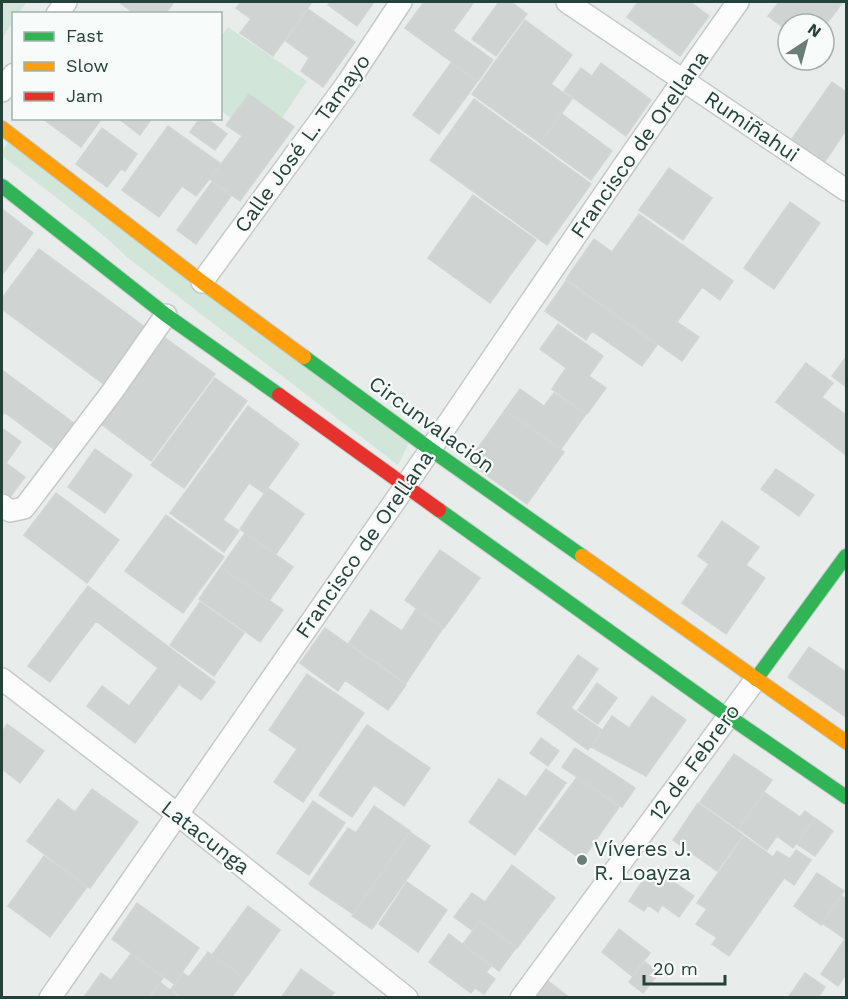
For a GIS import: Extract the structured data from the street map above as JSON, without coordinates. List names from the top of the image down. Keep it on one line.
{"streets":{"main road":["Circunvalación","12 de Febrero"],"street":["Rumiñahui","Calle José L. Tamayo","Francisco de Orellana","Latacunga"]},"crossings":[["Rumiñahui","Francisco de Orellana"],["Calle José L. Tamayo","Circunvalación"],["Francisco de Orellana","Circunvalación"],["Francisco de Orellana","Latacunga"],["Circunvalación","12 de Febrero"]],"places":["Víveres J. R. Loayza"],"legend":["Fast","Slow","Jam"],"scale_bar":"20 m","north":"top right"}
